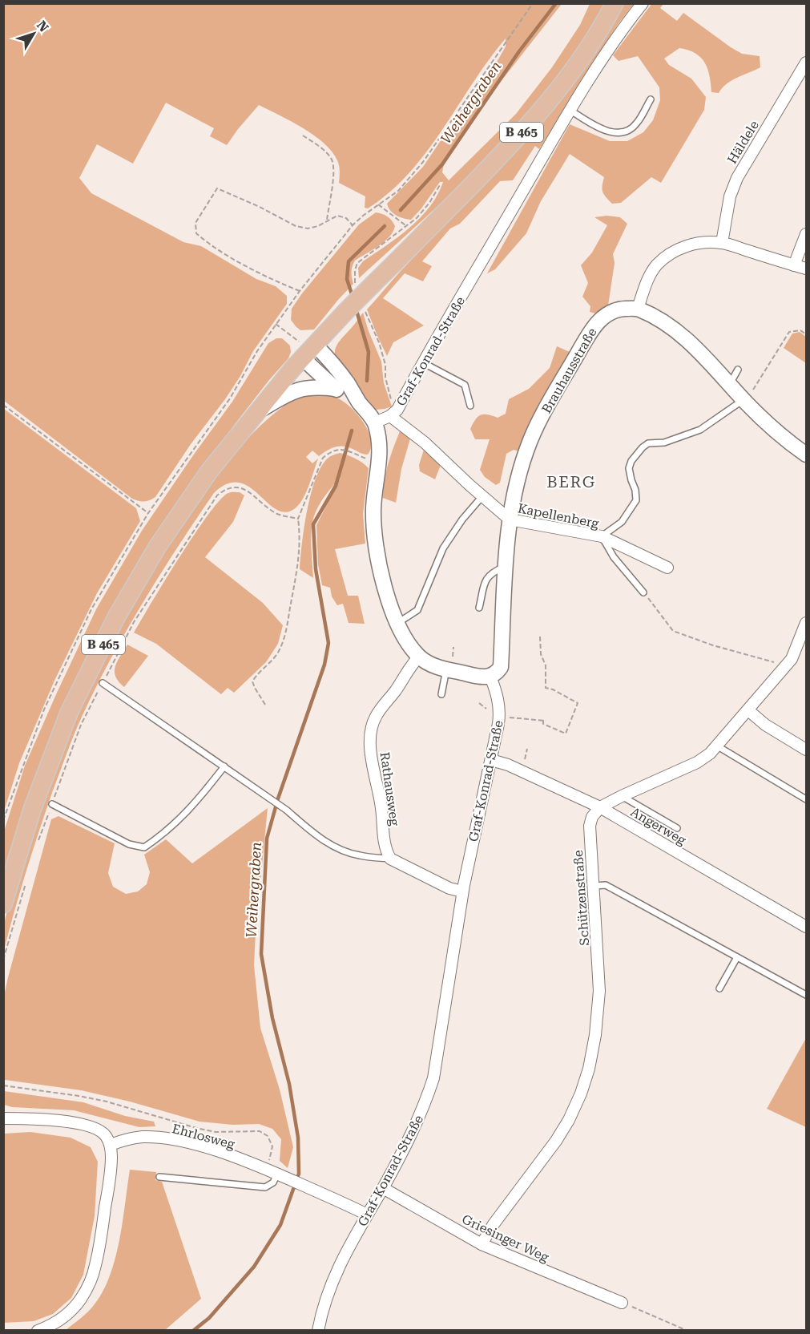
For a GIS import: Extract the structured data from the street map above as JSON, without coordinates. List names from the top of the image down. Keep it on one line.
{"streets":{"main road":["B 465"],"street":["Häldele","Graf-Konrad-Straße","Brauhausstraße","Kapellenberg","Rathausweg","Angerweg","Schützenstraße","Ehrlosweg","Griesinger Weg"]},"crossings":[["Graf-Konrad-Straße","Brauhausstraße"],["Graf-Konrad-Straße","Kapellenberg"],["Graf-Konrad-Straße","Angerweg"],["Graf-Konrad-Straße","Ehrlosweg"],["Graf-Konrad-Straße","Griesinger Weg"],["Brauhausstraße","Kapellenberg"],["Angerweg","Schützenstraße"],["Schützenstraße","Griesinger Weg"]],"districts":["BERG"],"water":["Weihergraben"],"north":"top right"}
